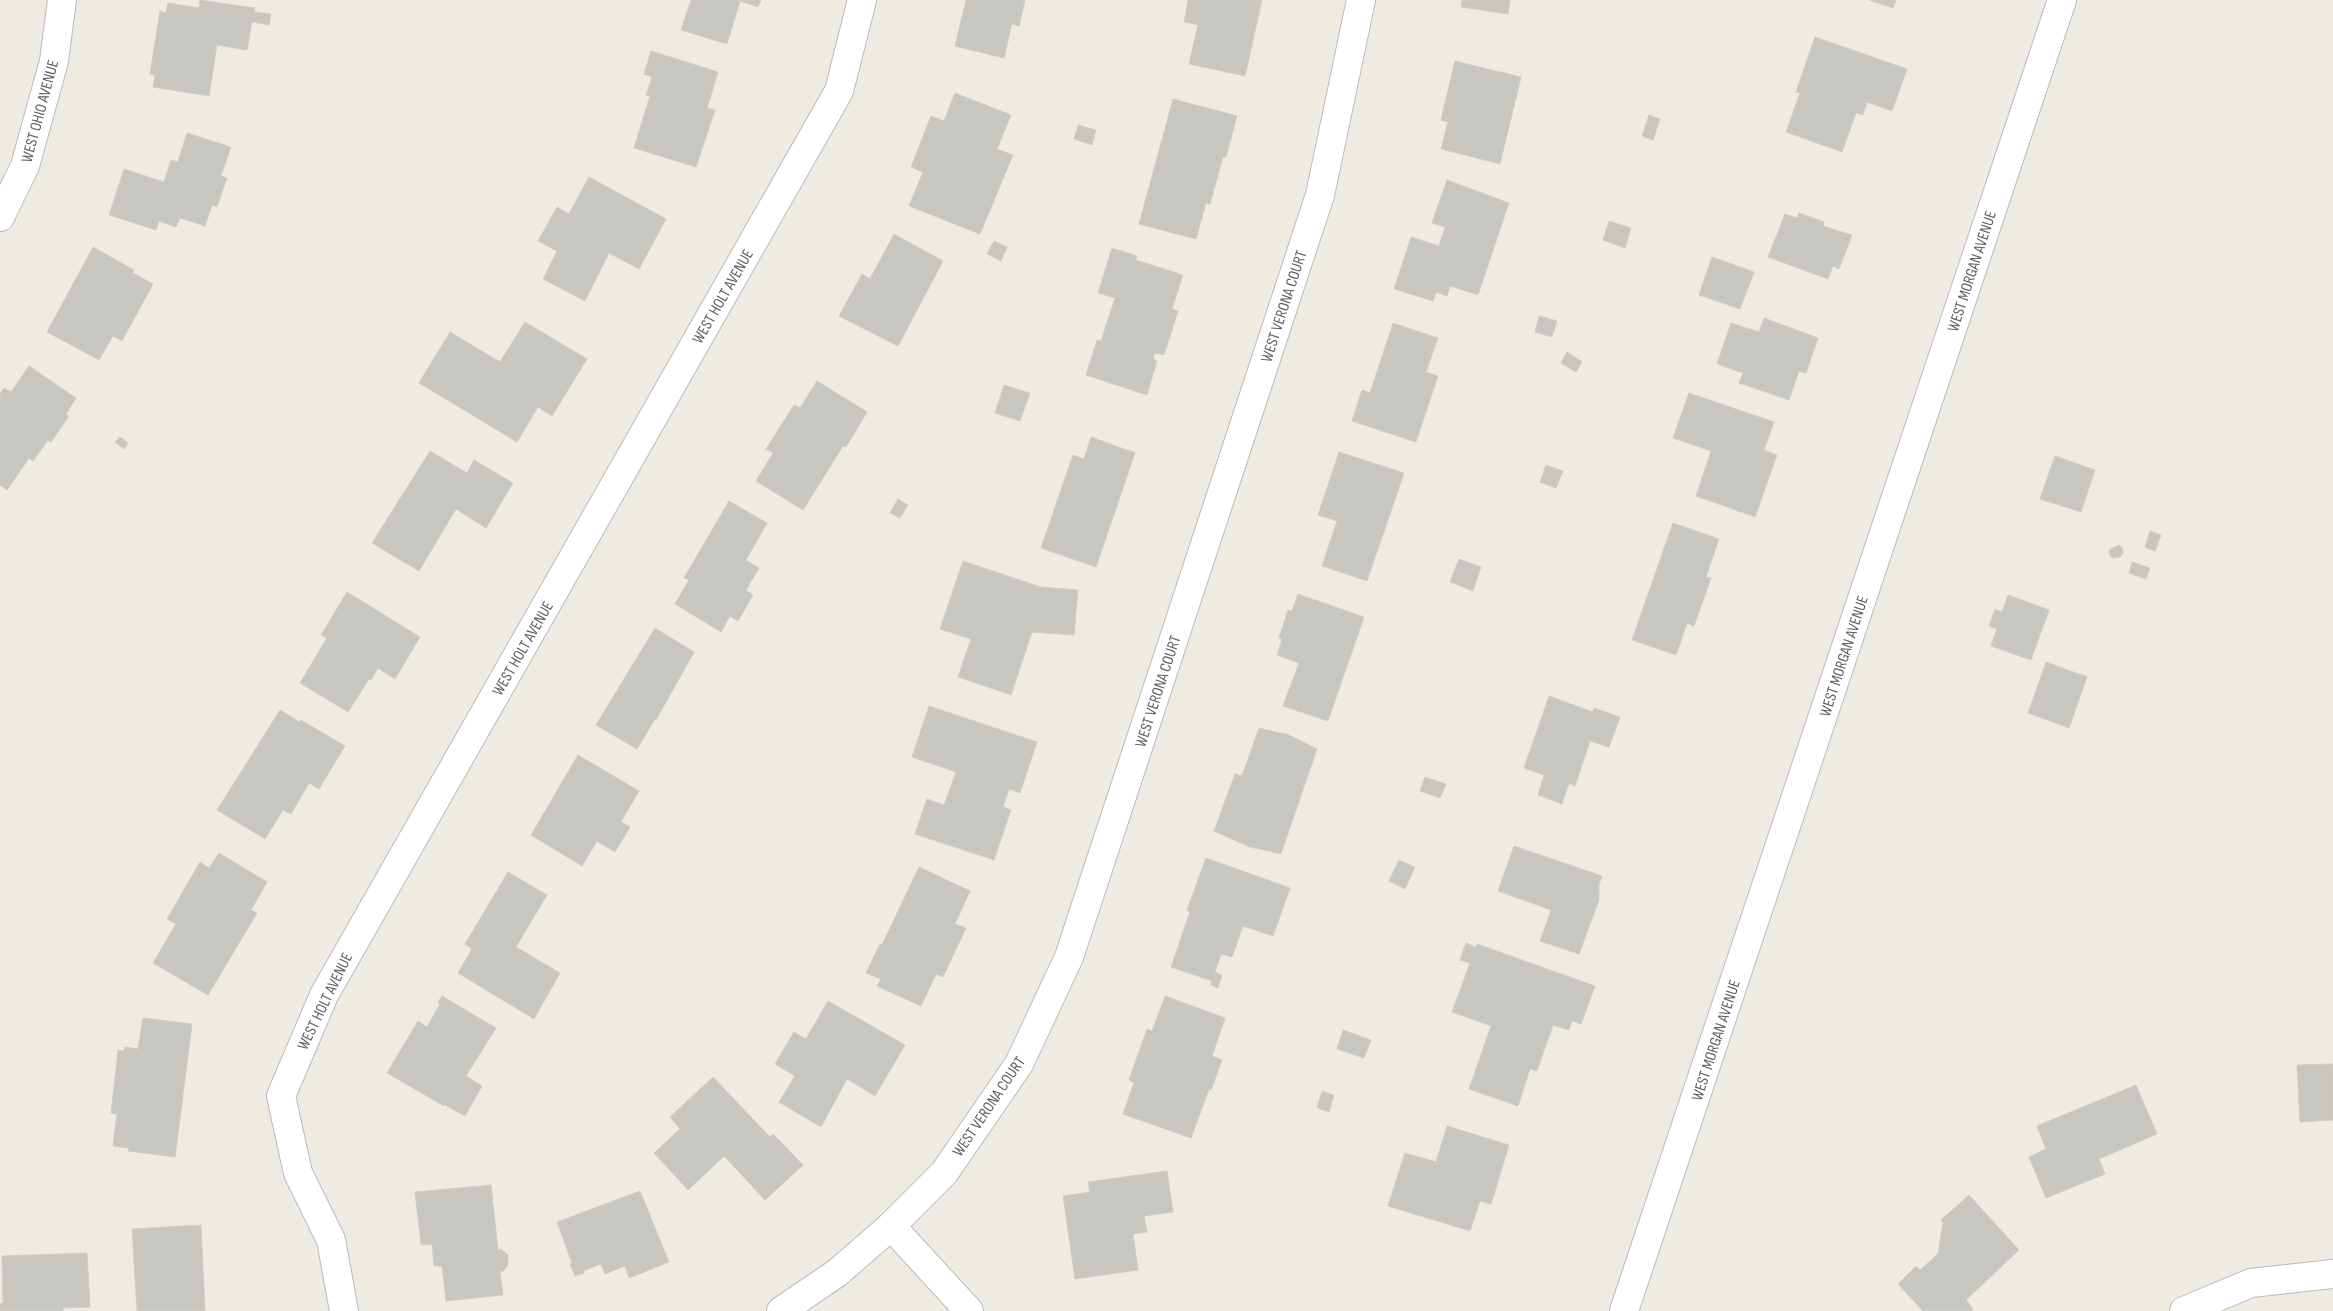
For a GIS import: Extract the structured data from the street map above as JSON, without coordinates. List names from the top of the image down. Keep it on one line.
{"streets":{"street":["WEST OHIO AVENUE","WEST MORGAN AVENUE","WEST HOLT AVENUE","WEST VERONA COURT"]}}
